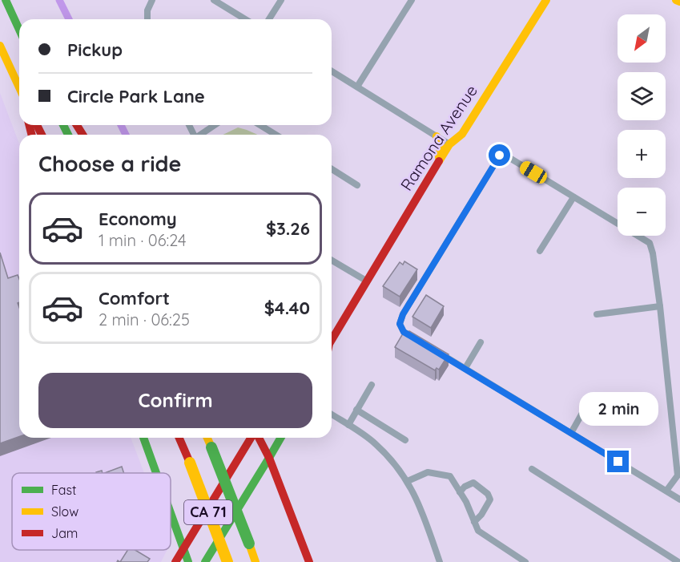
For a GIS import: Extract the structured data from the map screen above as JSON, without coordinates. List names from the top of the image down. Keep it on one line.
{"streets":{"main road":["Ramona Avenue","CA 71"]},"legend":["Fast","Slow","Jam"],"north":"bottom left","page":{"map_buttons":["+","−"],"banner":["Pickup","Circle Park Lane"],"heading":"Choose a ride","list":[{"name":"Economy","note":"1 min · 06:24","value":"$3.26"},{"name":"Comfort","note":"2 min · 06:25","value":"$4.40"}],"buttons":"Confirm","bubble":"2 min"}}
